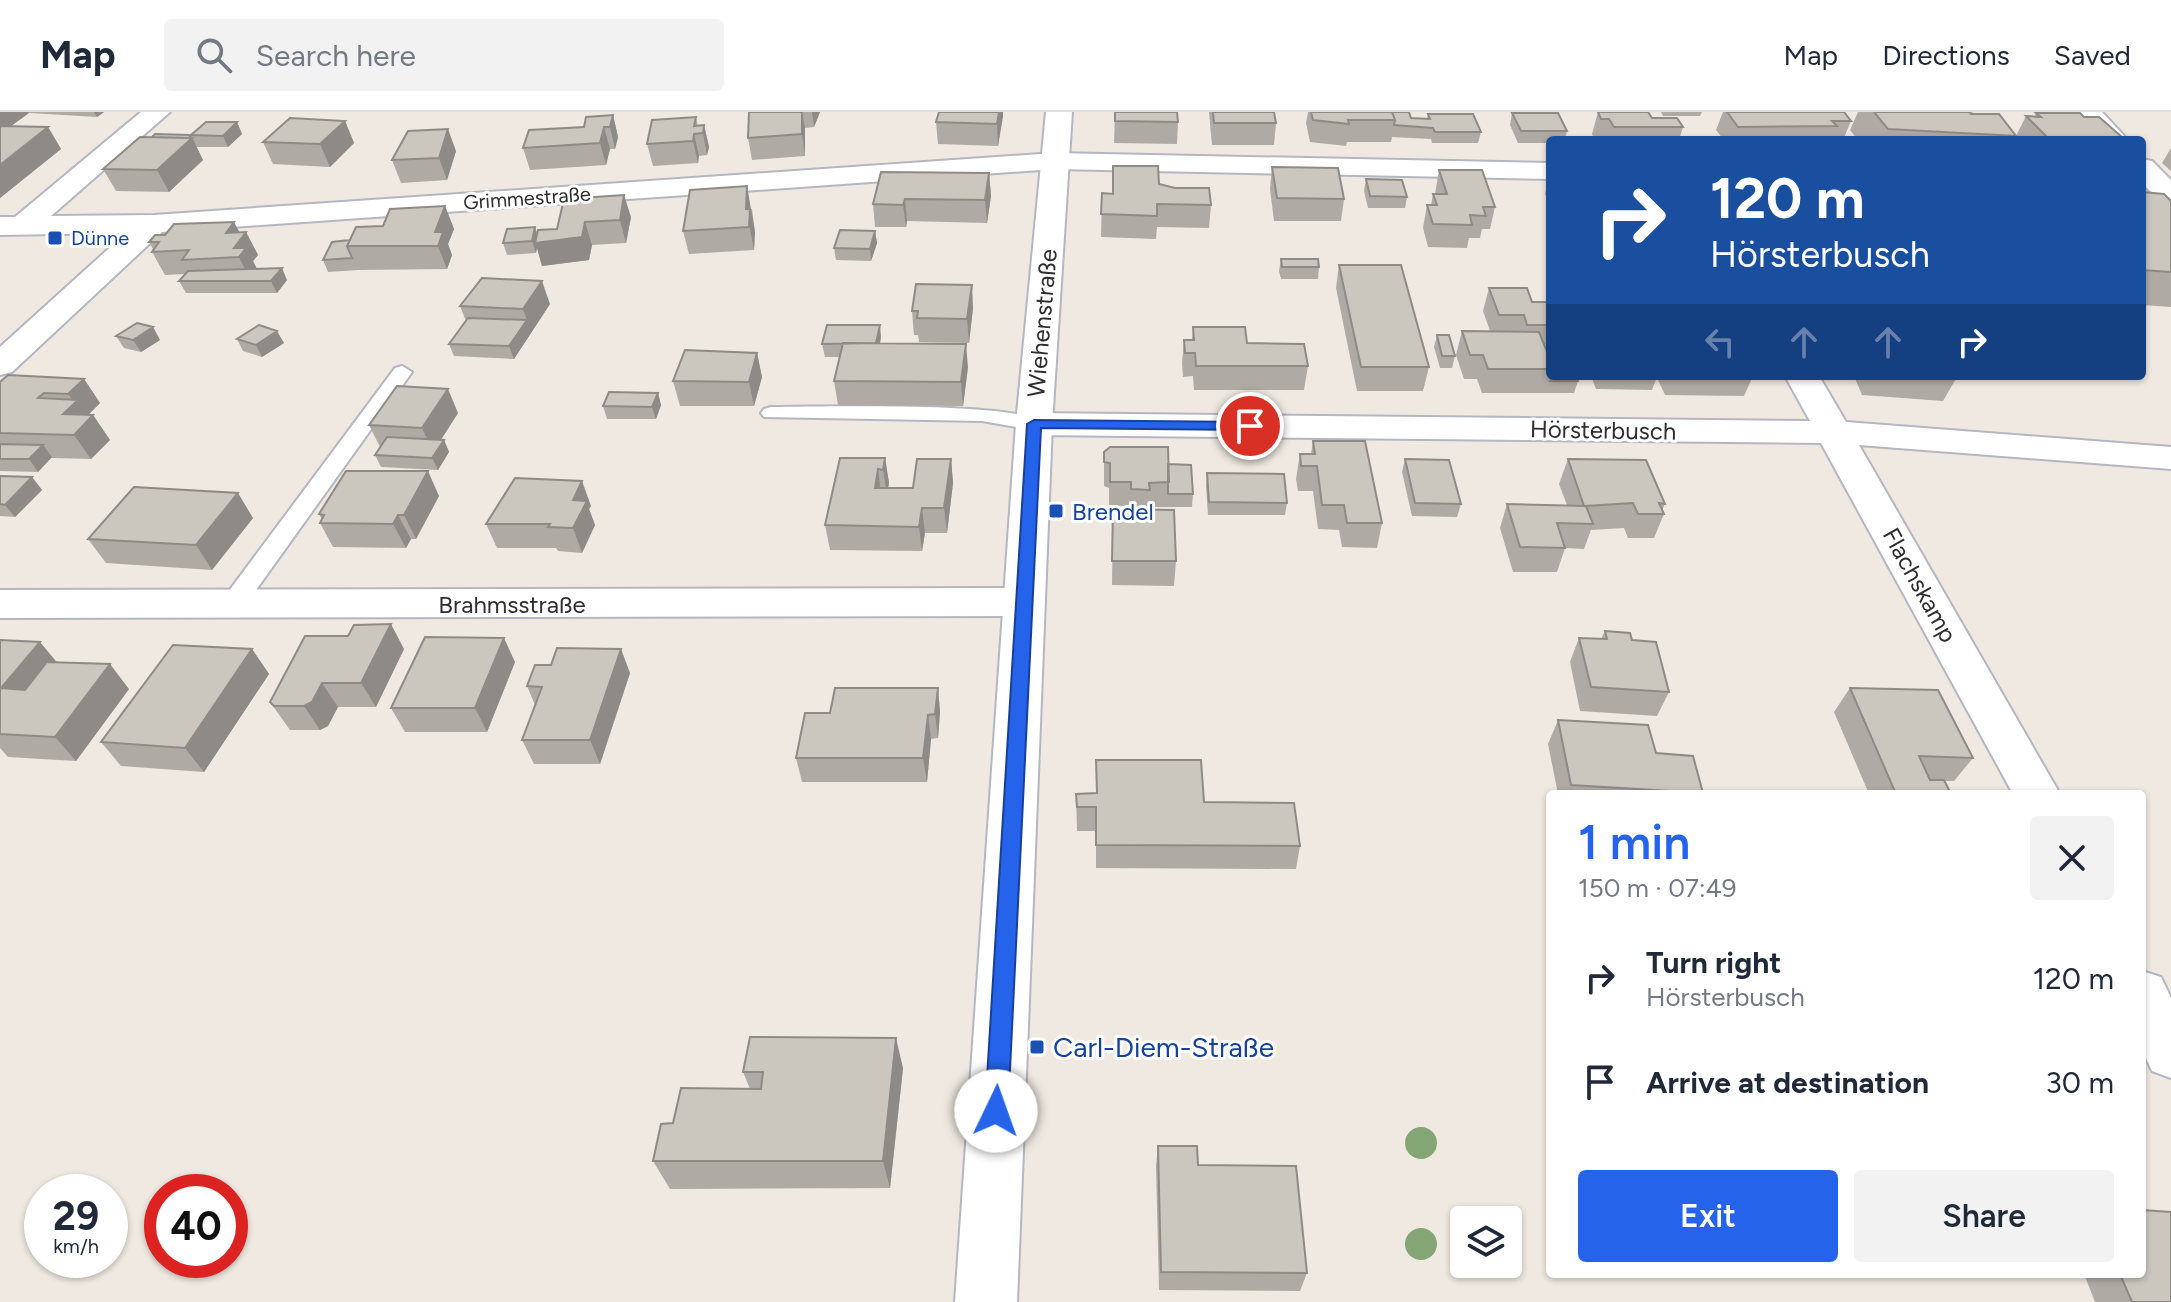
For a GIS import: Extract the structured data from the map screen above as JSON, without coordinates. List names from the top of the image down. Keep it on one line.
{"streets":{"street":["Grimmestraße","Wiehenstraße","Hörsterbusch","Flachskamp","Brahmsstraße"]},"crossings":[["Grimmestraße","Wiehenstraße"],["Wiehenstraße","Hörsterbusch"],["Wiehenstraße","Brahmsstraße"],["Hörsterbusch","Flachskamp"]],"places":{"transit":["Dünne","Brendel","Carl-Diem-Straße"]},"page":{"header":"Map","search":"Search here","nav":["Map","Directions","Saved"],"turn":["120 m","Hörsterbusch"],"heading":["1 min","150 m · 07:49"],"list":[{"name":"Turn right","note":"Hörsterbusch","value":"120 m"},{"name":"Arrive at destination","value":"30 m"}],"buttons":["Exit","Share"],"speed":"29 km/h","limit":"40"}}
